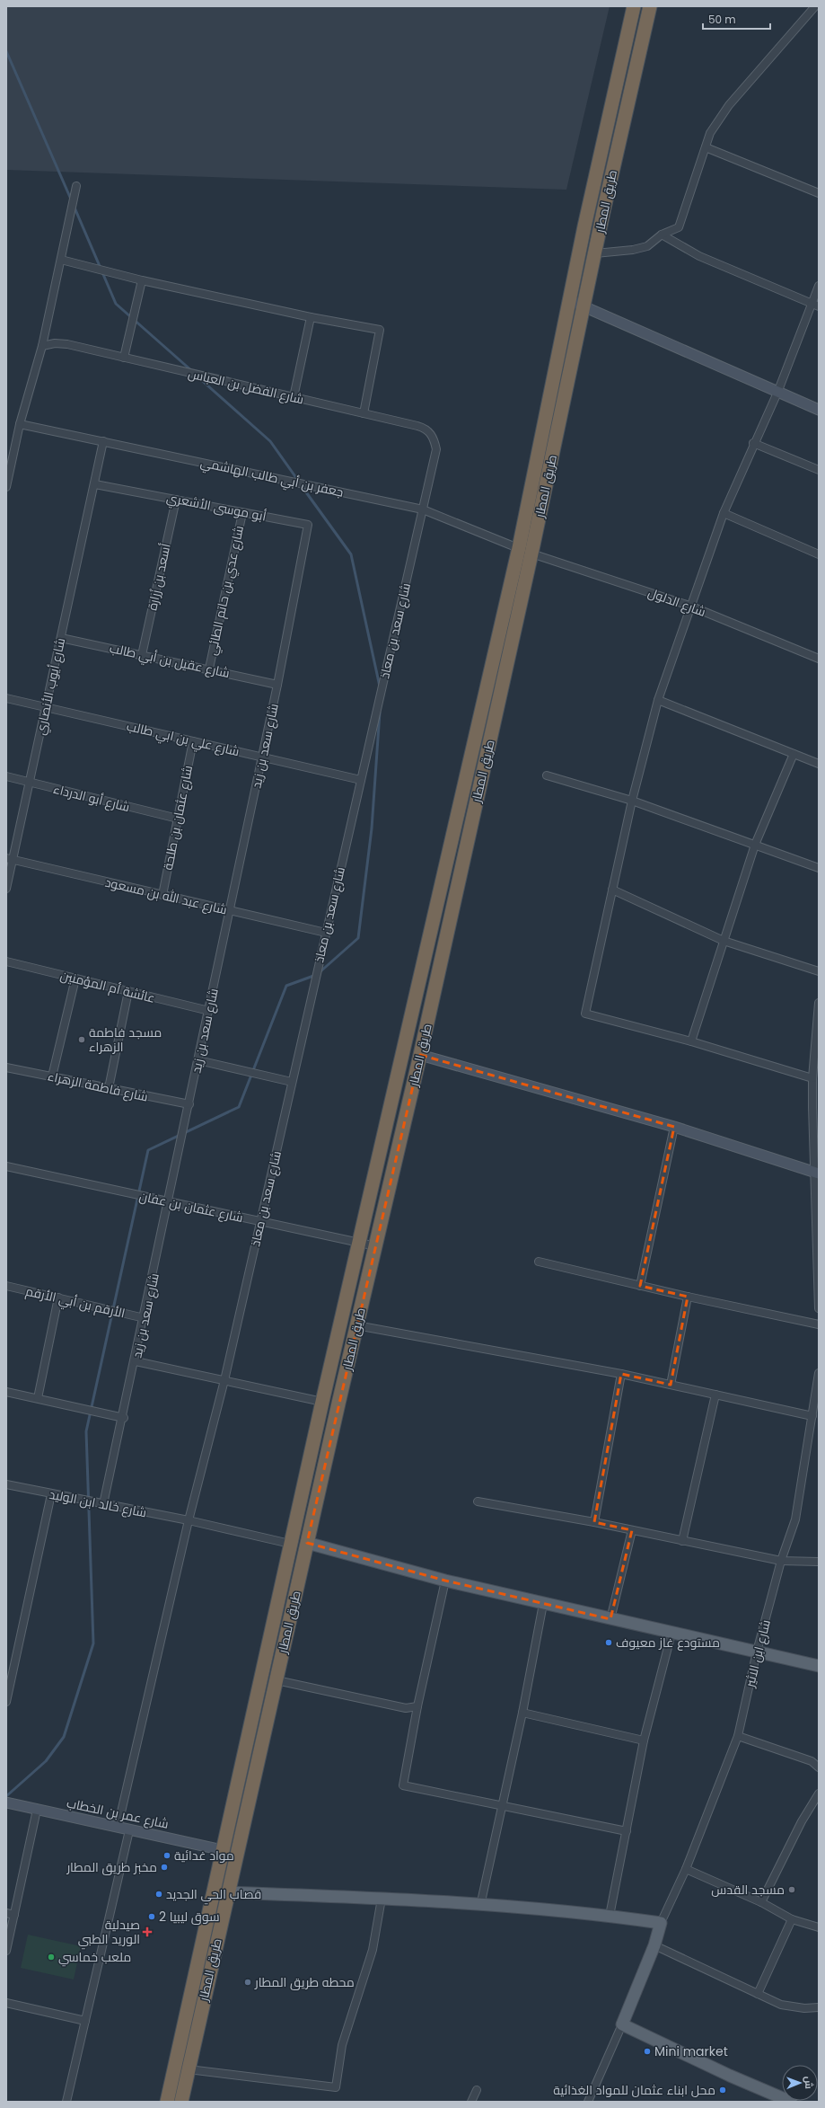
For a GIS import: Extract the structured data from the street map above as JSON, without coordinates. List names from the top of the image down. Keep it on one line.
{"streets":{"highway":["طريق المطار"],"street":["شارع الفضل بن العباس","جعفر بن أبي طالب الهاشمي","أبو موسى الأشعري","أسعد بن زُرارة","شارع عدي بن حاتم الطائي","شارع الدلول","شارع سعد بن معاذ","شارع عقيل بن أبي طالب","شارع أيوب الأنصاري","شارع علي بن ابي طالب","شارع سعد بن زيد","شارع أبو الدرداء","شارع عثمان بن طلحة","شارع عبد الله بن مسعود","عائشة أم المؤمنين","شارع فاطمة الزهراء","شارع عثمان بن عفان","الأرقم بن أبي الأرقم","شارع خالد ابن الوليد","شارع ابن الاثير","شارع عمر بن الخطاب"]},"crossings":[["طريق المطار","جعفر بن أبي طالب الهاشمي"],["طريق المطار","شارع الدلول"],["طريق المطار","شارع عثمان بن عفان"],["طريق المطار","شارع خالد ابن الوليد"],["طريق المطار","شارع عمر بن الخطاب"],["شارع الفضل بن العباس","شارع سعد بن معاذ"],["جعفر بن أبي طالب الهاشمي","شارع الدلول"],["جعفر بن أبي طالب الهاشمي","شارع سعد بن معاذ"],["جعفر بن أبي طالب الهاشمي","شارع أيوب الأنصاري"],["أبو موسى الأشعري","أسعد بن زُرارة"],["أبو موسى الأشعري","شارع عدي بن حاتم الطائي"],["أبو موسى الأشعري","شارع أيوب الأنصاري"],["أبو موسى الأشعري","شارع سعد بن زيد"],["أسعد بن زُرارة","شارع عقيل بن أبي طالب"],["شارع عدي بن حاتم الطائي","شارع عقيل بن أبي طالب"],["شارع سعد بن معاذ","شارع علي بن ابي طالب"],["شارع سعد بن معاذ","شارع عبد الله بن مسعود"],["شارع سعد بن معاذ","شارع عثمان بن عفان"],["شارع سعد بن معاذ","شارع خالد ابن الوليد"],["شارع سعد بن معاذ","شارع عمر بن الخطاب"],["شارع عقيل بن أبي طالب","شارع أيوب الأنصاري"],["شارع عقيل بن أبي طالب","شارع سعد بن زيد"],["شارع أيوب الأنصاري","شارع علي بن ابي طالب"],["شارع أيوب الأنصاري","شارع أبو الدرداء"],["شارع أيوب الأنصاري","شارع عبد الله بن مسعود"],["شارع علي بن ابي طالب","شارع سعد بن زيد"],["شارع علي بن ابي طالب","شارع عثمان بن طلحة"],["شارع سعد بن زيد","شارع عبد الله بن مسعود"],["شارع سعد بن زيد","عائشة أم المؤمنين"],["شارع سعد بن زيد","شارع فاطمة الزهراء"],["شارع سعد بن زيد","شارع عثمان بن عفان"],["شارع سعد بن زيد","الأرقم بن أبي الأرقم"],["شارع سعد بن زيد","شارع خالد ابن الوليد"],["شارع أبو الدرداء","شارع عثمان بن طلحة"],["شارع عثمان بن طلحة","شارع عبد الله بن مسعود"]],"places":{"other":["مسجد فاطمة الزهراء","مستودع غاز معيوف","مواد غدائية","مخبز طريق المطار","مسجد القدس","قصاب الحي الجديد","سوق ليبيا 2","ملعب خماسي","محطه طريق المطار","Mini market","محل ابناء عثمان للمواد الغذائية"],"health":["صيدلية الوريد الطبي"]},"scale_bar":"50 m","north":"right"}
